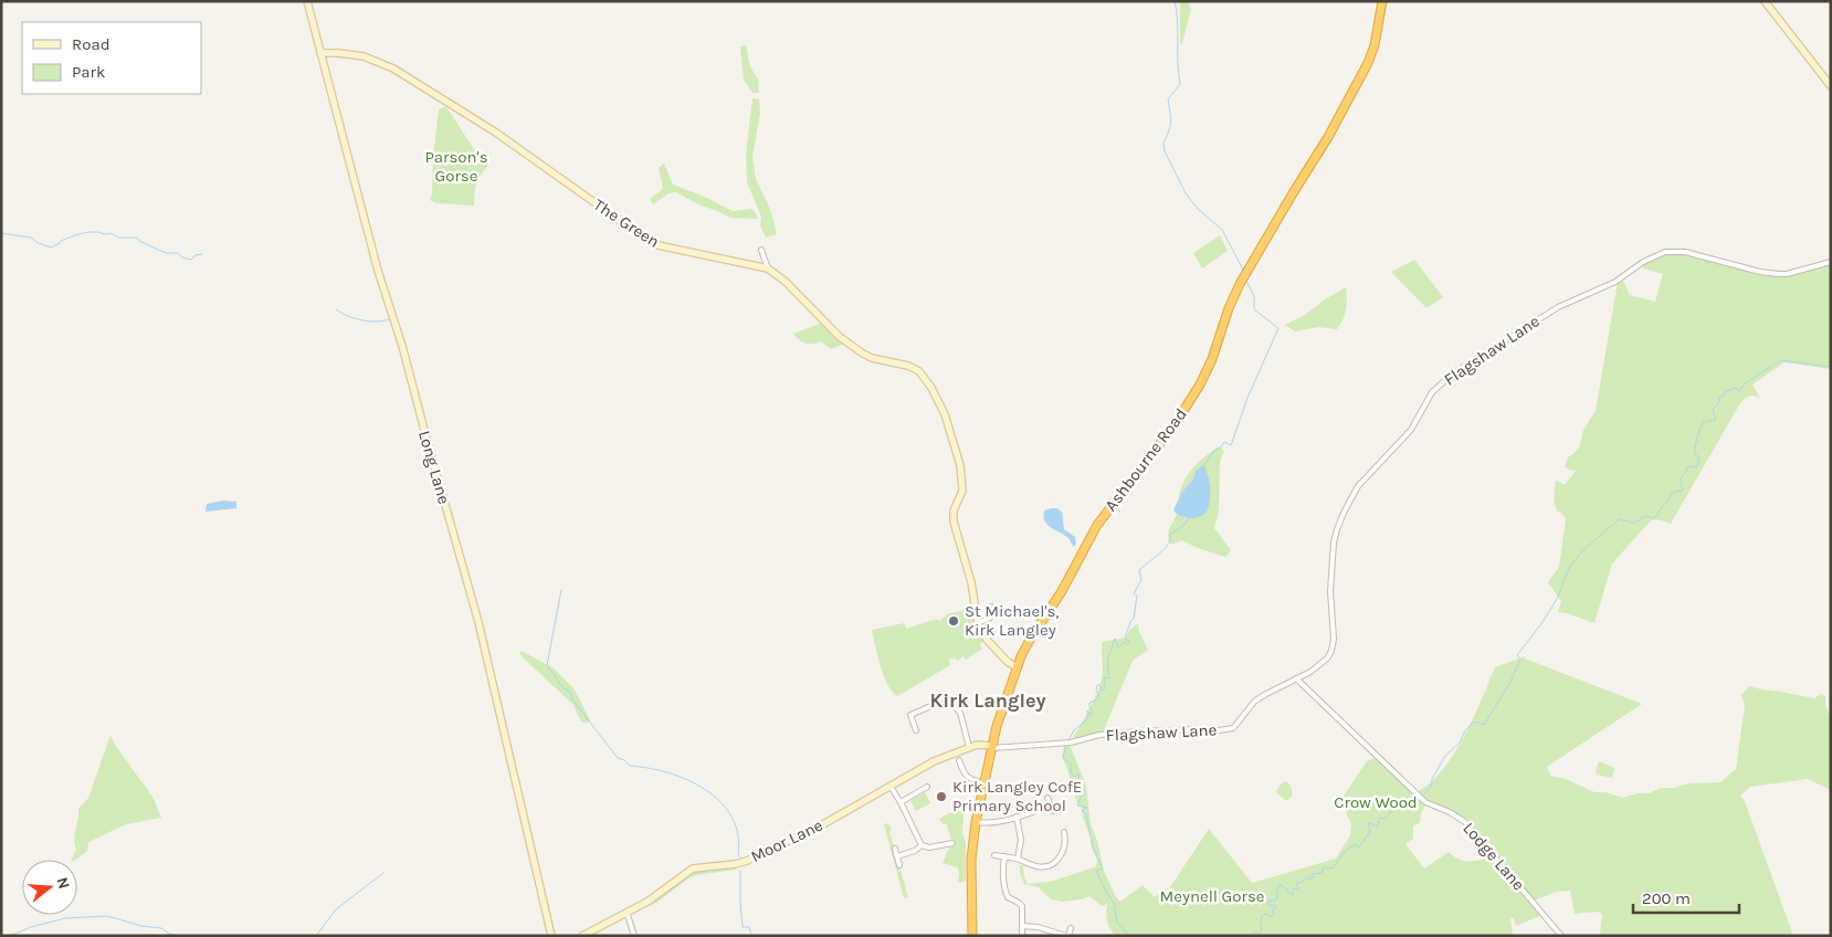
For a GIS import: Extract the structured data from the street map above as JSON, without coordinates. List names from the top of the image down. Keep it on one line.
{"streets":{"highway":["Ashbourne Road"],"street":["The Green","Flagshaw Lane","Long Lane","Moor Lane","Lodge Lane"]},"crossings":[["The Green","Long Lane"],["Flagshaw Lane","Ashbourne Road"],["Flagshaw Lane","Moor Lane"],["Flagshaw Lane","Lodge Lane"],["Ashbourne Road","Moor Lane"]],"districts":["Kirk Langley"],"parks":["Parson's Gorse","Crow Wood","Meynell Gorse"],"places":["St Michael's, Kirk Langley","Kirk Langley CofE Primary School"],"legend":["Road","Park"],"scale_bar":"200 m","north":"right"}
